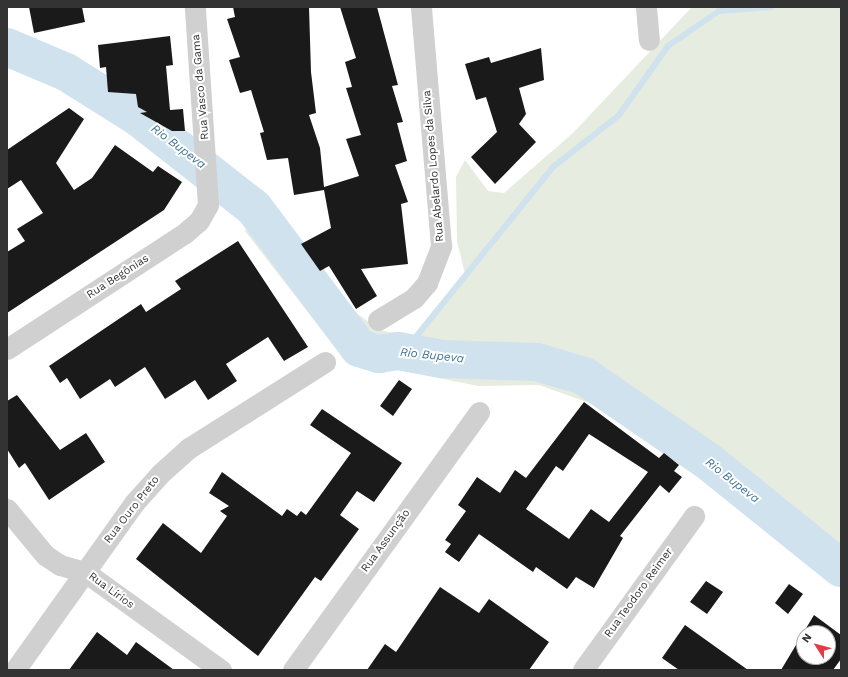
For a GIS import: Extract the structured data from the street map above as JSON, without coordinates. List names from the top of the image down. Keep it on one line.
{"streets":{"street":["Rua Vasco da Gama","Rua Abelardo Lopes da Silva","Rua Begônias","Rua Ouro Preto","Rua Assunção","Rua Lírios","Rua Teodoro Reimer"]},"crossings":[["Rua Vasco da Gama","Rua Begônias"],["Rua Ouro Preto","Rua Lírios"]],"water":["Rio Bupeva"],"north":"top left"}
